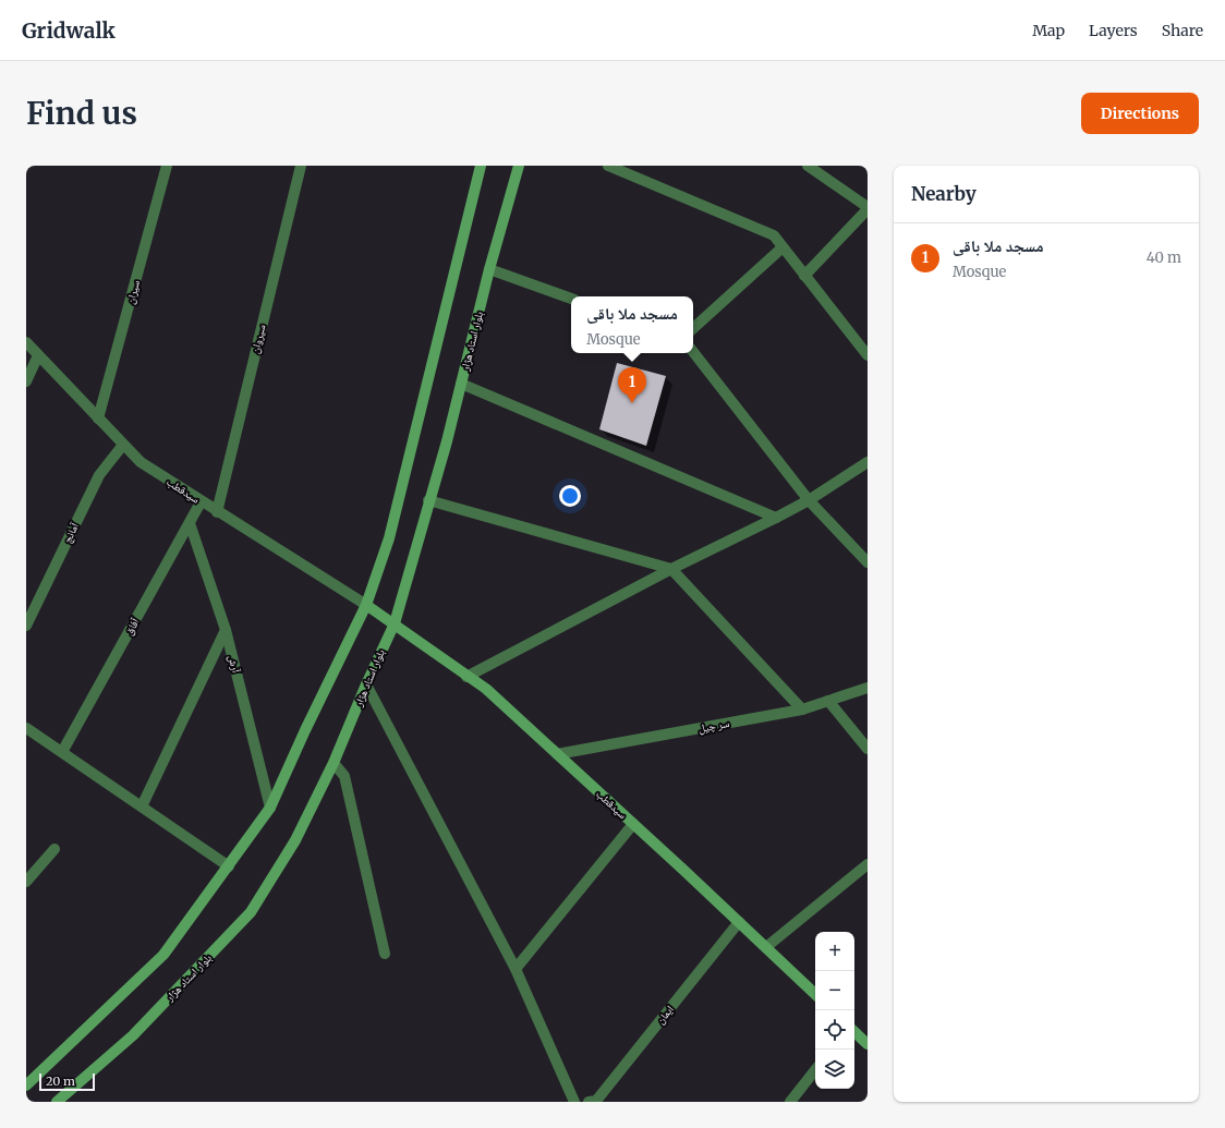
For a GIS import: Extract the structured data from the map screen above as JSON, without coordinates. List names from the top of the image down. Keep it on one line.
{"streets":{"main road":["بلوار استاد هژار","سیدقطب"],"street":["سیران","سیروان","آمانج","آفاق","آرش","سر چیل","ایمان"]},"crossings":[["سیران","سیدقطب"],["سیروان","سیدقطب"],["بلوار استاد هژار","سیدقطب"],["سیدقطب","آمانج"],["سیدقطب","آفاق"],["سیدقطب","سر چیل"],["سیدقطب","ایمان"],["آفاق","آرش"]],"scale_bar":"20 m","page":{"header":"Gridwalk","nav":["Map","Layers","Share"],"buttons":"Directions","title":"Find us","heading":"Nearby","list":[{"mark":"1","name":"مسجد ملا باقی","note":"Mosque","value":"40 m"}],"popup":["مسجد ملا باقی","Mosque"],"pins":"1","map_buttons":["+","−"],"scale":"20 m"}}
